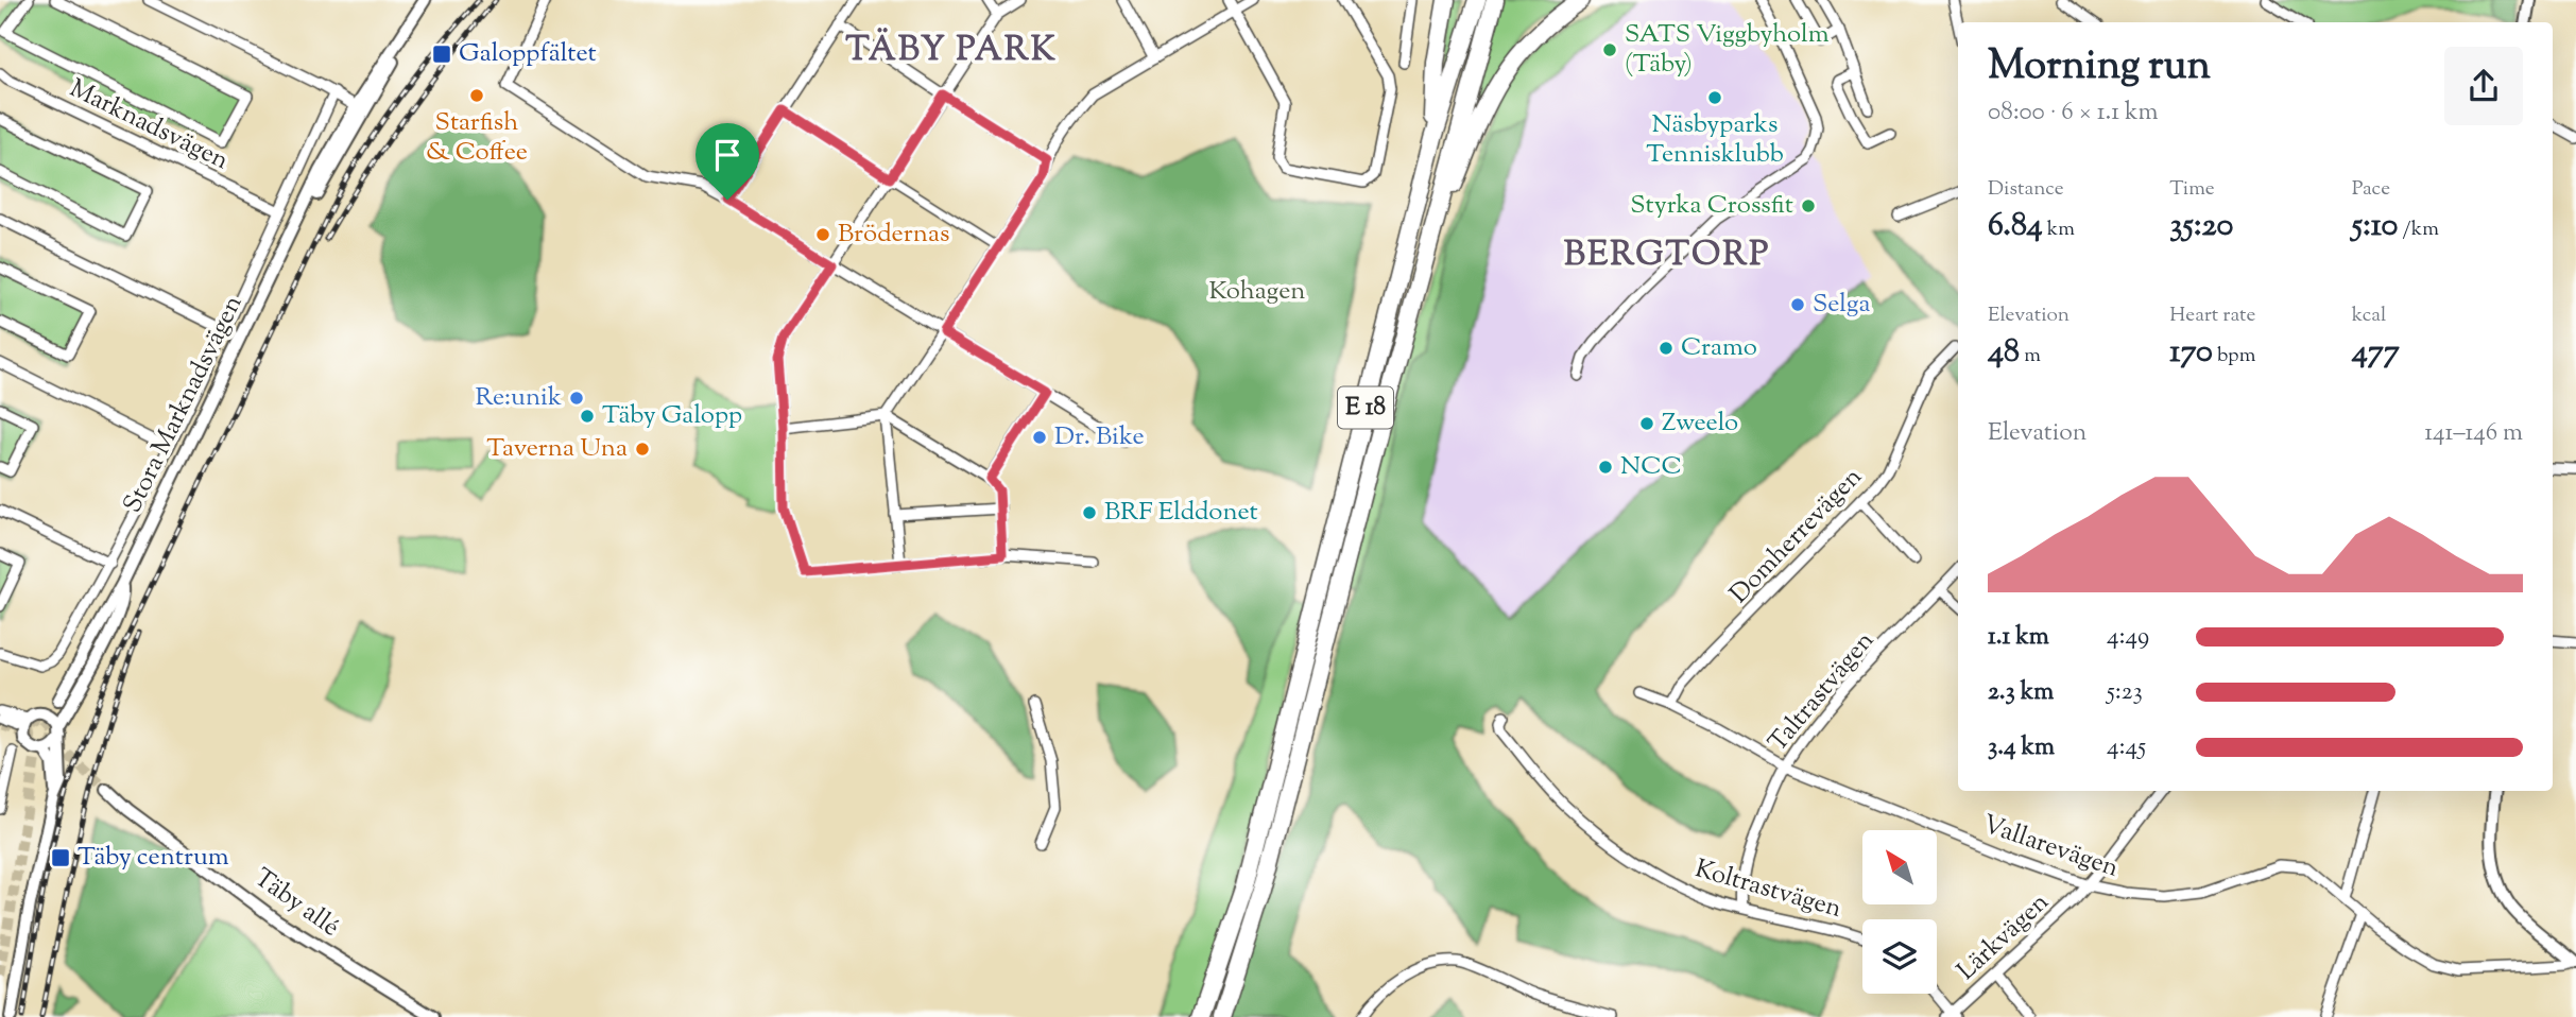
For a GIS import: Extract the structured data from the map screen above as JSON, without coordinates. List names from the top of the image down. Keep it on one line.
{"streets":{"highway":["E 18"],"street":["Marknadsvägen","Stora Marknadsvägen","Domherrevägen","Taltrastvägen","Vallarevägen","Koltrastvägen","Täby allé","Lärkvägen"]},"crossings":[["Domherrevägen","Vallarevägen"],["Taltrastvägen","Vallarevägen"],["Taltrastvägen","Koltrastvägen"],["Vallarevägen","Lärkvägen"]],"districts":["TÄBY PARK","BERGTORP"],"parks":["Kohagen"],"places":{"other":["SATS Viggbyholm (Täby)","Starfish & Coffee","Näsbyparks Tennisklubb","Styrka Crossfit","Brödernas","Selga","Cramo","Re:unik","Täby Galopp","Zweelo","Dr. Bike","Taverna Una","NCC","BRF Elddonet"],"transit":["Galoppfältet","Täby centrum"]},"north":"top left","page":{"heading":["Morning run","08:00 · 6 × 1.1 km"],"stats":[["Distance","6.84 km"],["Time","35:20"],["Pace","5:10 /km"],["Elevation","48 m"],["Heart rate","170 bpm"],["kcal","477"]],"chart":["Elevation","141–146 m"],"list":[{"name":"1.1 km","note":"4:49"},{"name":"2.3 km","note":"5:23"},{"name":"3.4 km","note":"4:45"}]}}
